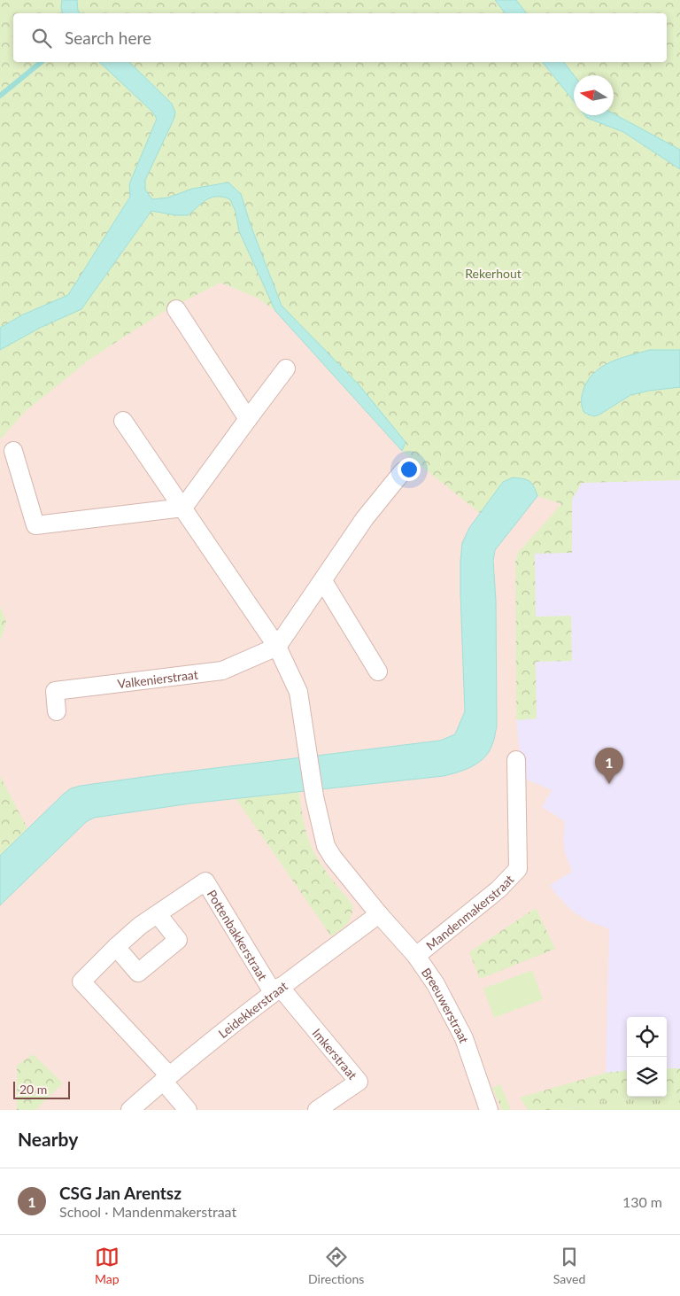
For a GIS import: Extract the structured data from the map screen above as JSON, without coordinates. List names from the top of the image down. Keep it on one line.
{"streets":{"street":["Valkenierstraat","Mandenmakerstraat","Pottenbakkerstraat","Breeuwerstraat","Leidekkerstraat","Imkerstraat"]},"crossings":[["Mandenmakerstraat","Breeuwerstraat"],["Pottenbakkerstraat","Leidekkerstraat"],["Pottenbakkerstraat","Imkerstraat"],["Breeuwerstraat","Leidekkerstraat"],["Leidekkerstraat","Imkerstraat"]],"parks":["Rekerhout"],"scale_bar":"20 m","north":"left","page":{"search":"Search here","pins":"1","scale":"20 m","heading":"Nearby","list":[{"mark":"1","name":"CSG Jan Arentsz","note":"School · Mandenmakerstraat","value":"130 m"}],"nav":["Map","Directions","Saved"]}}
